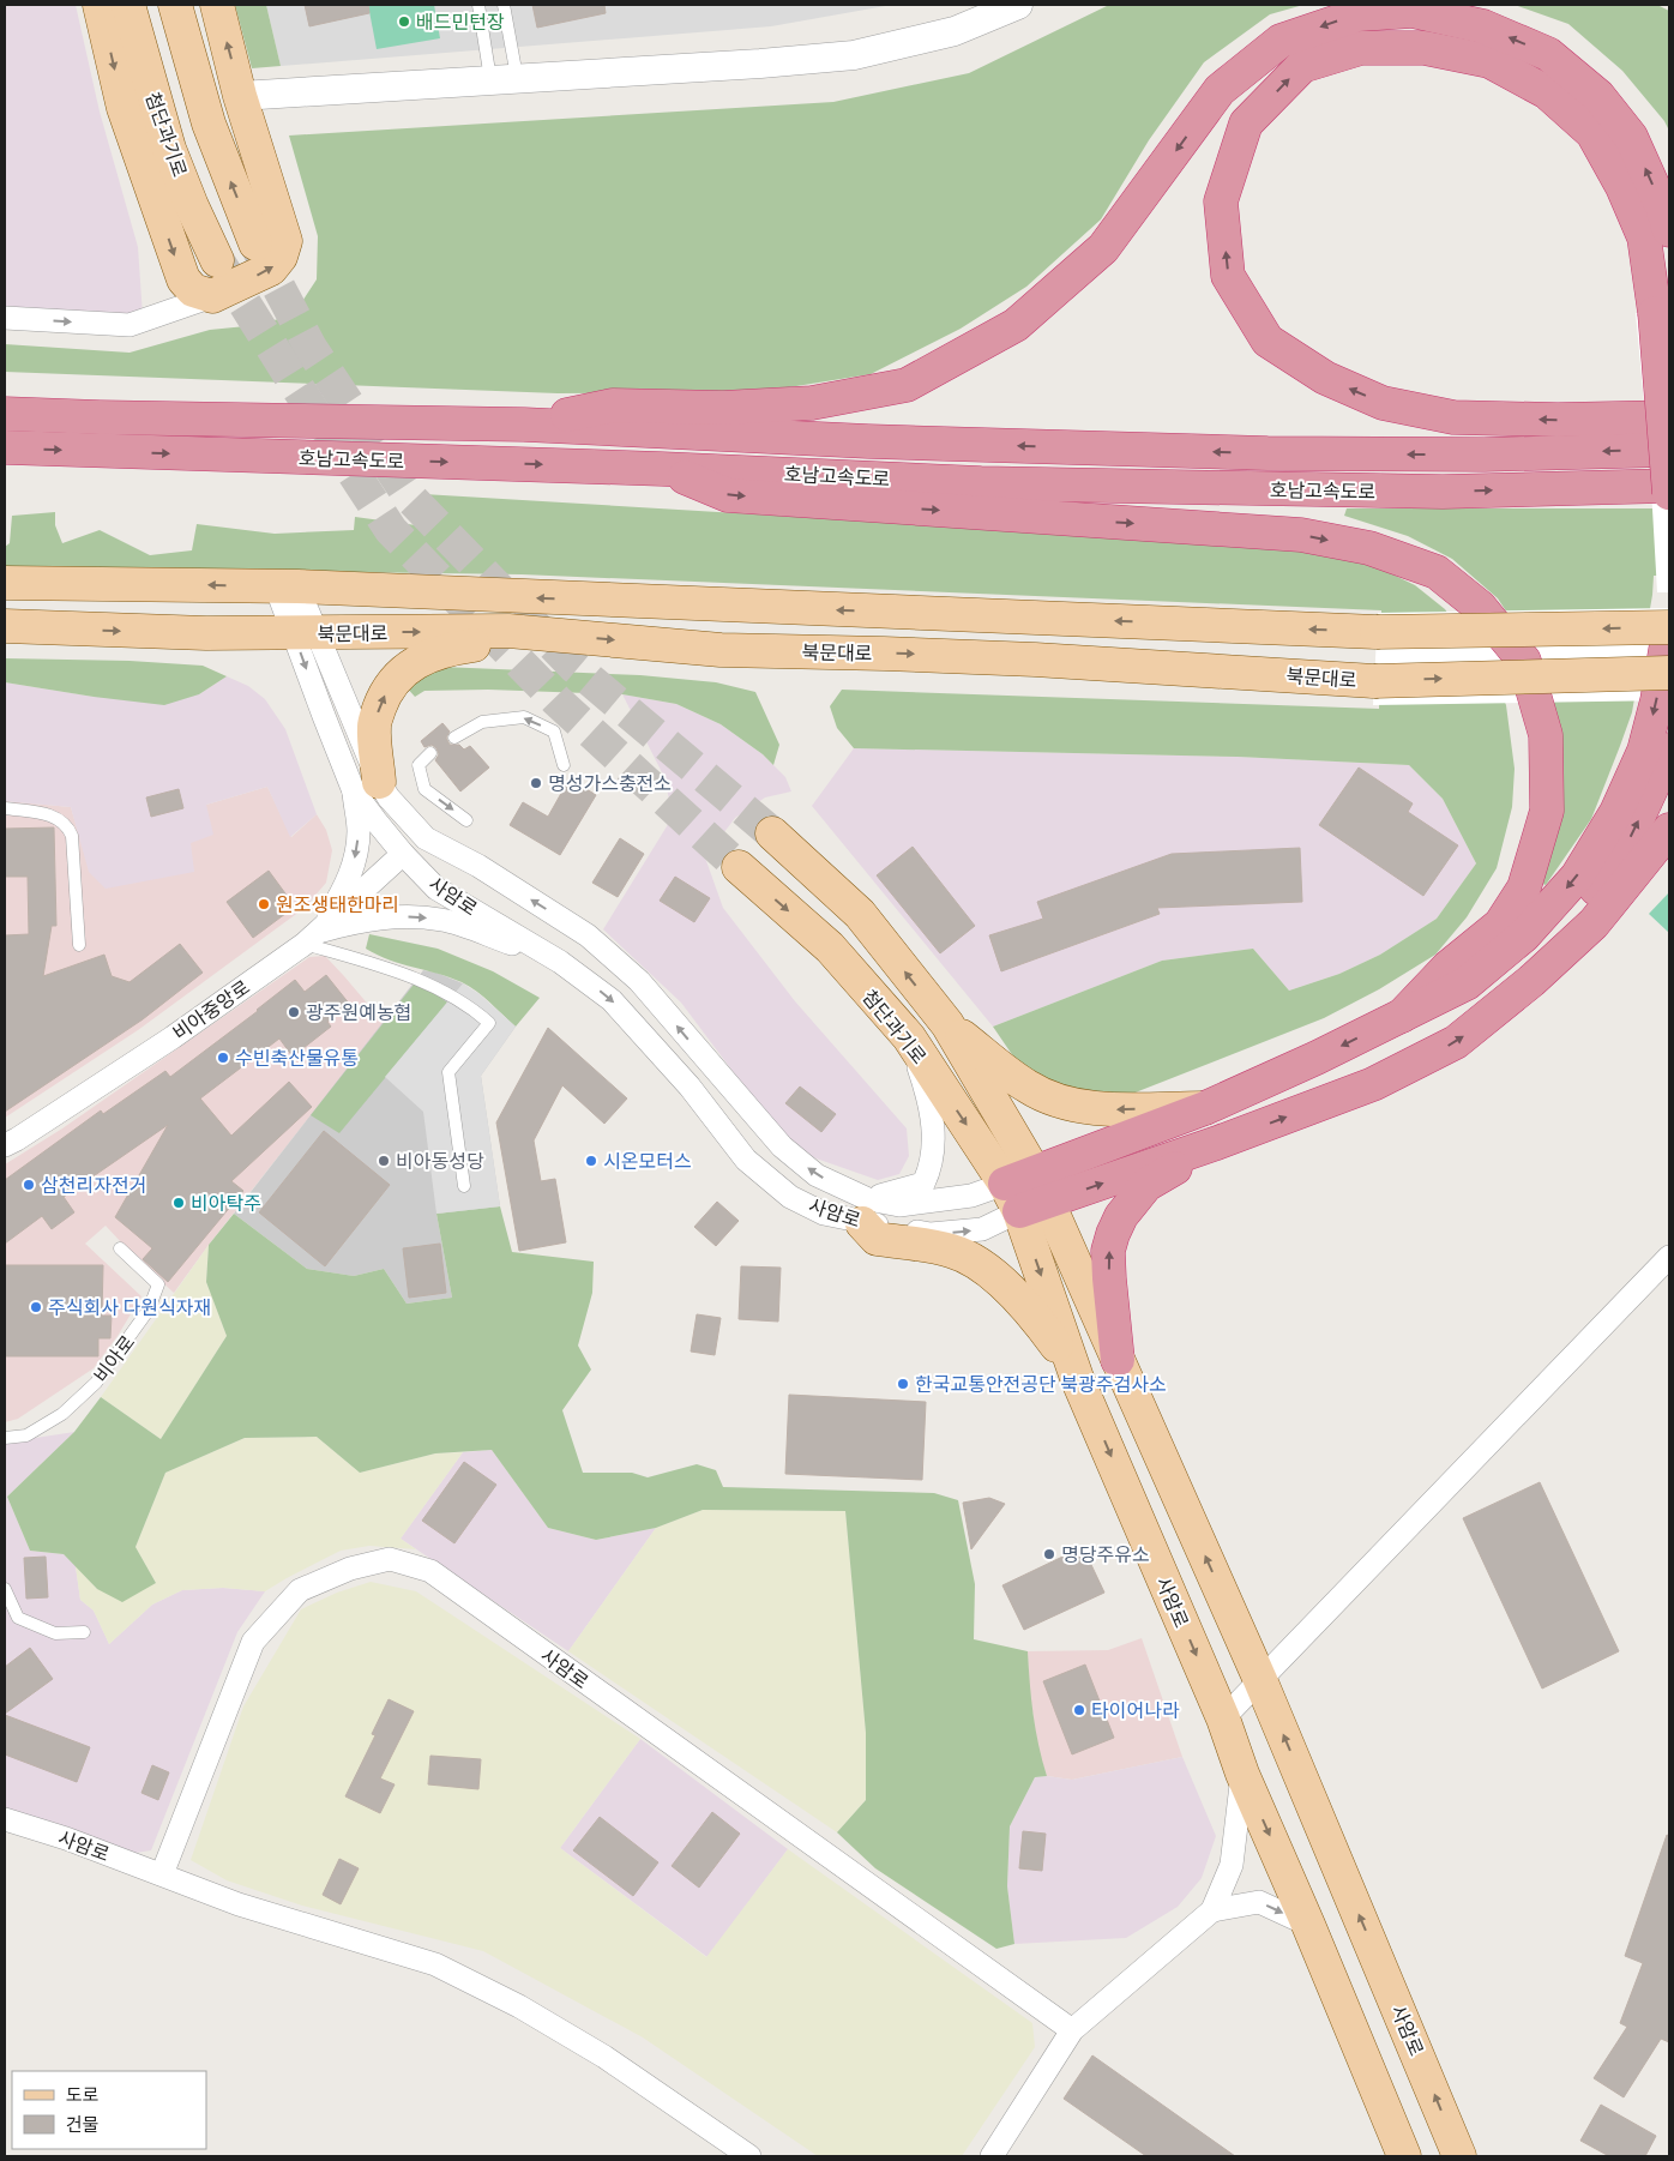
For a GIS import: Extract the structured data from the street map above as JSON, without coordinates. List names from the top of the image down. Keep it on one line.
{"streets":{"highway":["호남고속도로"],"main road":["첨단과기로","북문대로","사암로"],"street":["비아중앙로"],"lane":["비아로"]},"crossings":[["첨단과기로","사암로"],["북문대로","사암로"],["사암로","비아중앙로"]],"places":["배드민턴장","명성가스충전소","원조생태한마리","광주원예농협","수빈축산물유통","비아동성당","시온모터스","삼천리자전거","비아탁주","주식회사 다원식자재","한국교통안전공단 북광주검사소","명당주유소","타이어나라"],"legend":["도로","건물"]}
